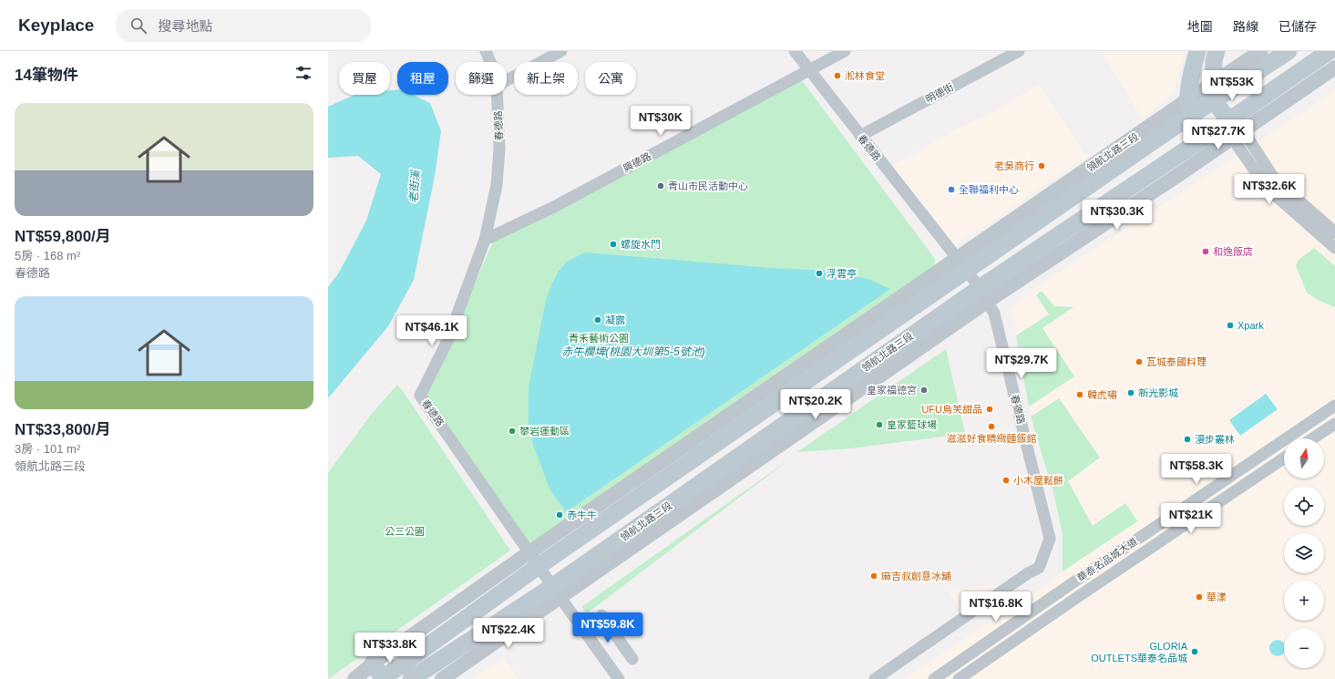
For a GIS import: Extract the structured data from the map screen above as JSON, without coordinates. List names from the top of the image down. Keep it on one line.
{"streets":{"main road":["領航北路三段"],"street":["明德街","春德路","興德路","華泰名品城大道"]},"crossings":[["明德街","春德路"],["春德路","領航北路三段"],["春德路","興德路"]],"water":["老街溪","赤牛欄埤(桃園大圳第5-5號池)"],"parks":["青禾藝術公園","公三公園"],"places":["淞林食堂","老吳商行","青山市民活動中心","全聯福利中心","螺旋水門","和逸飯店","浮雲亭","凝露","Xpark","瓦城泰國料理","皇家福德宮","新光影城","韓虎嘯","UFU烏芙甜品","皇家籃球場","滋滋好食精緻麵飯館","攀岩運動區","漫步叢林","小木屋鬆餅","赤牛牛","麻吉叔創意冰舖","華漾","GLORIA OUTLETS華泰名品城"],"north":"top","page":{"header":"Keyplace","search":"搜尋地點","nav":["地圖","路線","已儲存"],"heading":"14筆物件","chip":["買屋","租屋","篩選","新上架","公寓"],"price":["NT$53K","NT$30K","NT$27.7K","NT$32.6K","NT$30.3K","NT$46.1K","NT$29.7K","NT$20.2K","NT$58.3K","NT$21K","NT$16.8K","NT$59.8K","NT$22.4K","NT$33.8K"],"list":[{"name":"NT$59,800/月","note":"5房 · 168 m² · 春德路"},{"name":"NT$33,800/月","note":"3房 · 101 m² · 領航北路三段"}],"map_buttons":["+","−"]}}
